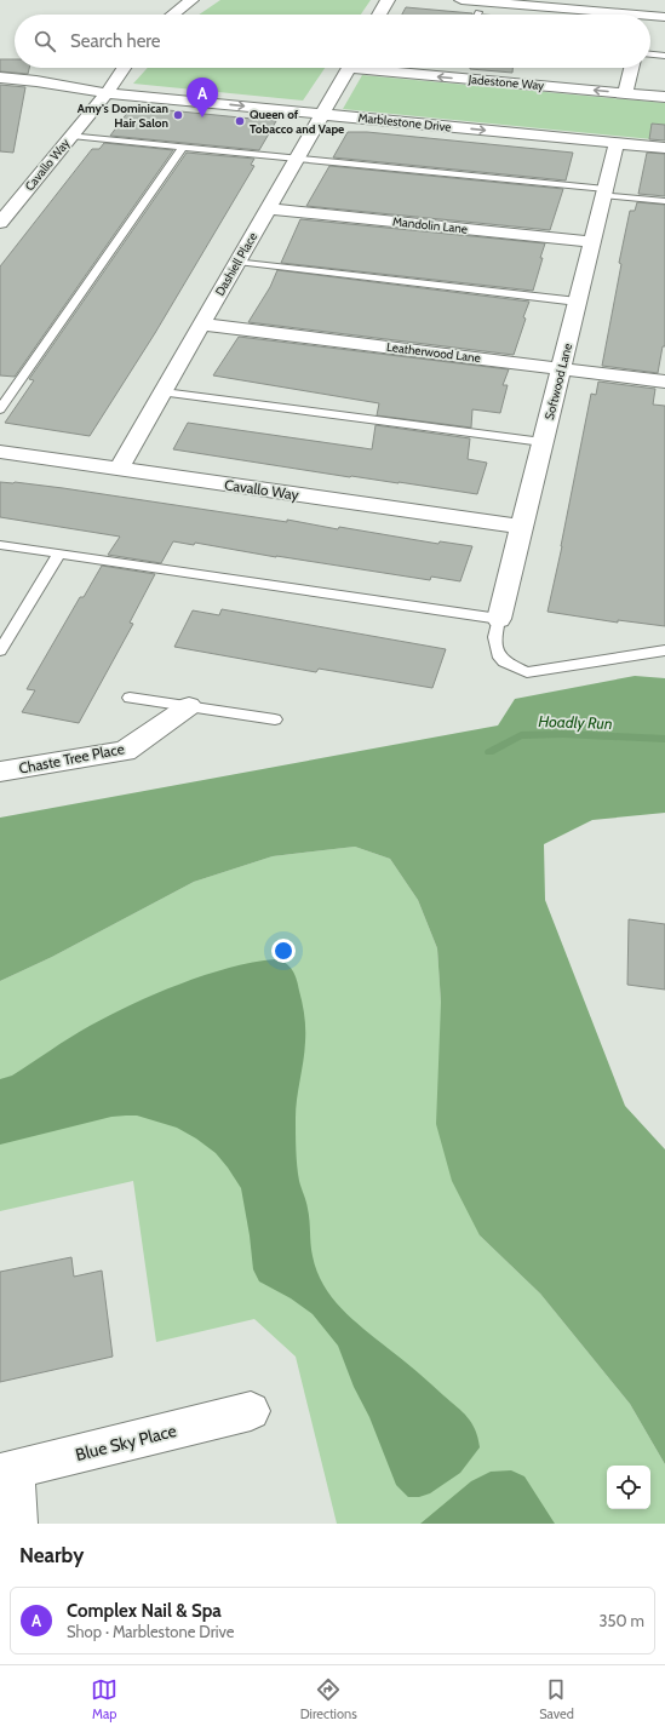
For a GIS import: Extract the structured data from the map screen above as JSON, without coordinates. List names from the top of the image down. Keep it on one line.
{"streets":{"street":["Jadestone Way","Marblestone Drive","Cavallo Way","Mandolin Lane","Dashiell Place","Leatherwood Lane","Softwood Lane","Chaste Tree Place","Blue Sky Place"]},"crossings":[["Marblestone Drive","Cavallo Way"],["Marblestone Drive","Dashiell Place"],["Marblestone Drive","Softwood Lane"],["Cavallo Way","Dashiell Place"],["Cavallo Way","Softwood Lane"],["Mandolin Lane","Dashiell Place"],["Mandolin Lane","Softwood Lane"],["Dashiell Place","Leatherwood Lane"],["Leatherwood Lane","Softwood Lane"]],"one_way":["Marblestone Drive"],"water":["Hoadly Run"],"places":["Amy's Dominican Hair Salon","Queen of Tobacco and Vape"],"page":{"search":"Search here","pins":"A","heading":"Nearby","list":[{"mark":"A","name":"Complex Nail & Spa","note":"Shop · Marblestone Drive","value":"350 m"}],"nav":["Map","Directions","Saved"]}}
